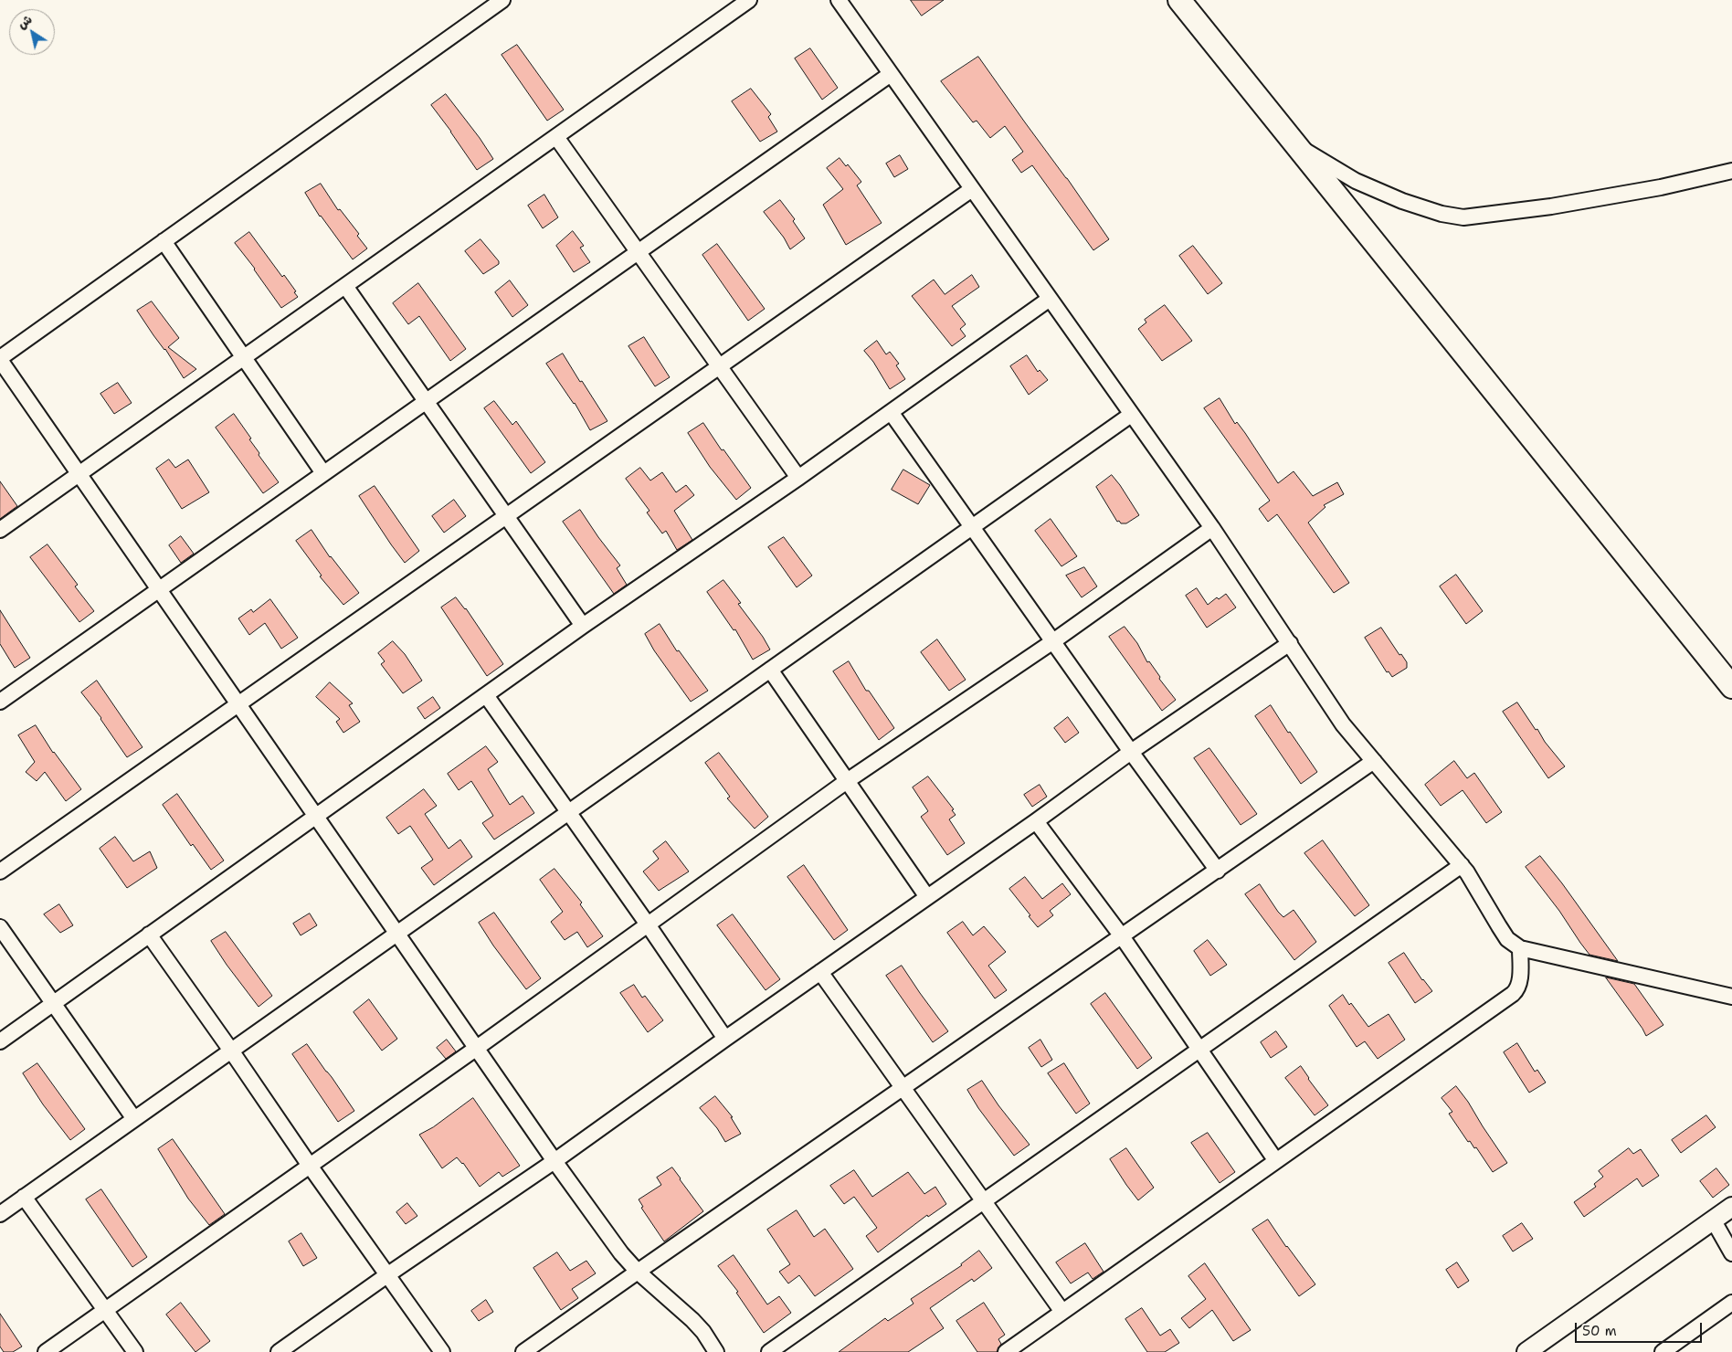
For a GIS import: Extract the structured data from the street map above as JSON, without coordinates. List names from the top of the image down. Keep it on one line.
{"scale_bar":"50 m","north":"top left"}
